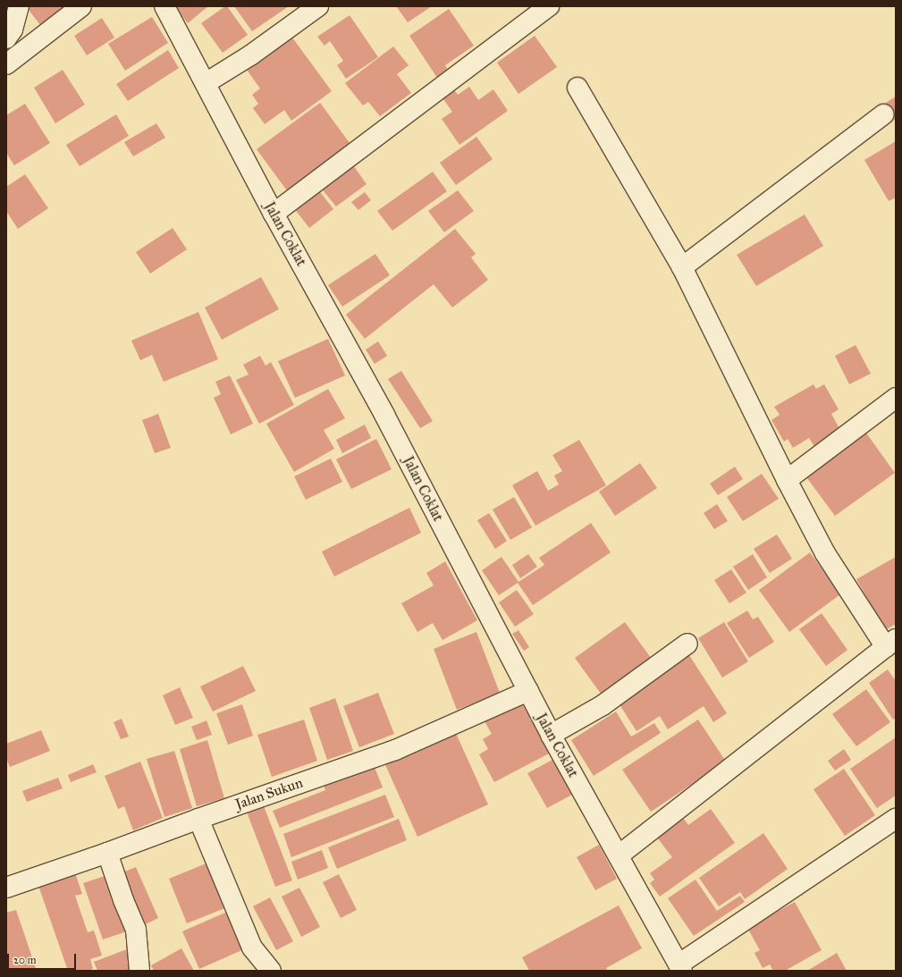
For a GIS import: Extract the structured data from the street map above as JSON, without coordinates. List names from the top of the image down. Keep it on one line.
{"streets":{"street":["Jalan Coklat","Jalan Sukun"]},"crossings":[["Jalan Coklat","Jalan Sukun"]],"scale_bar":"20 m"}
